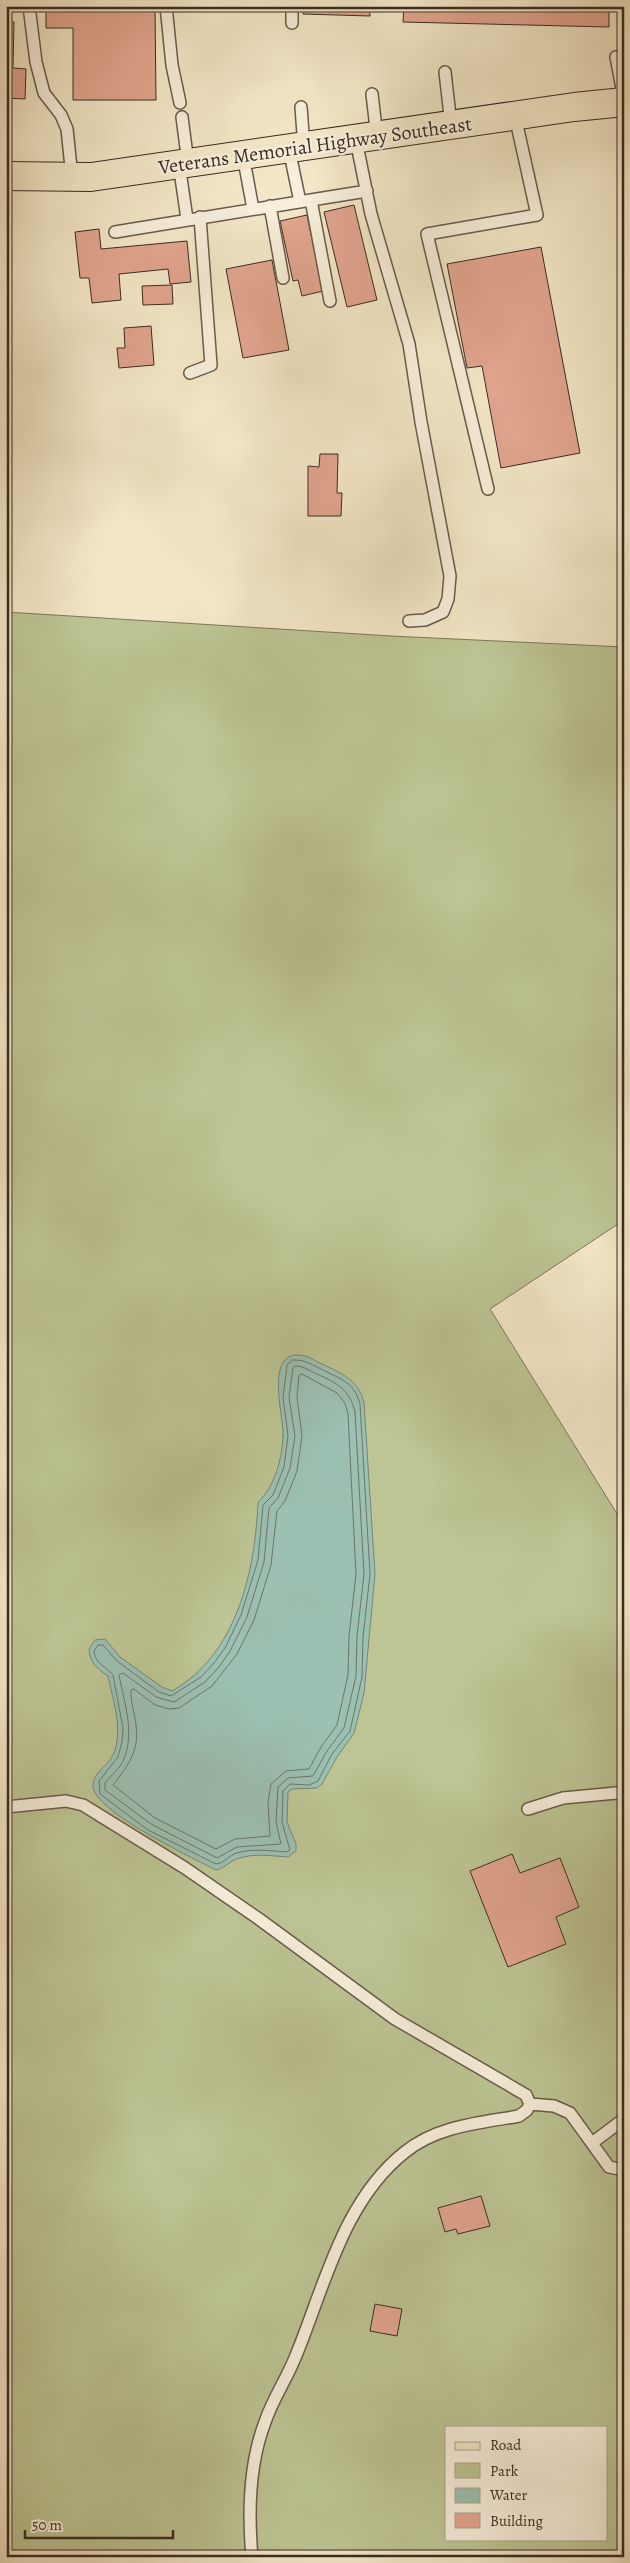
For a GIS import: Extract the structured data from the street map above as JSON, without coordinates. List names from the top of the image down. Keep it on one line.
{"streets":{"main road":["Veterans Memorial Highway Southeast"]},"legend":["Road","Park","Water","Building"],"scale_bar":"50 m"}
